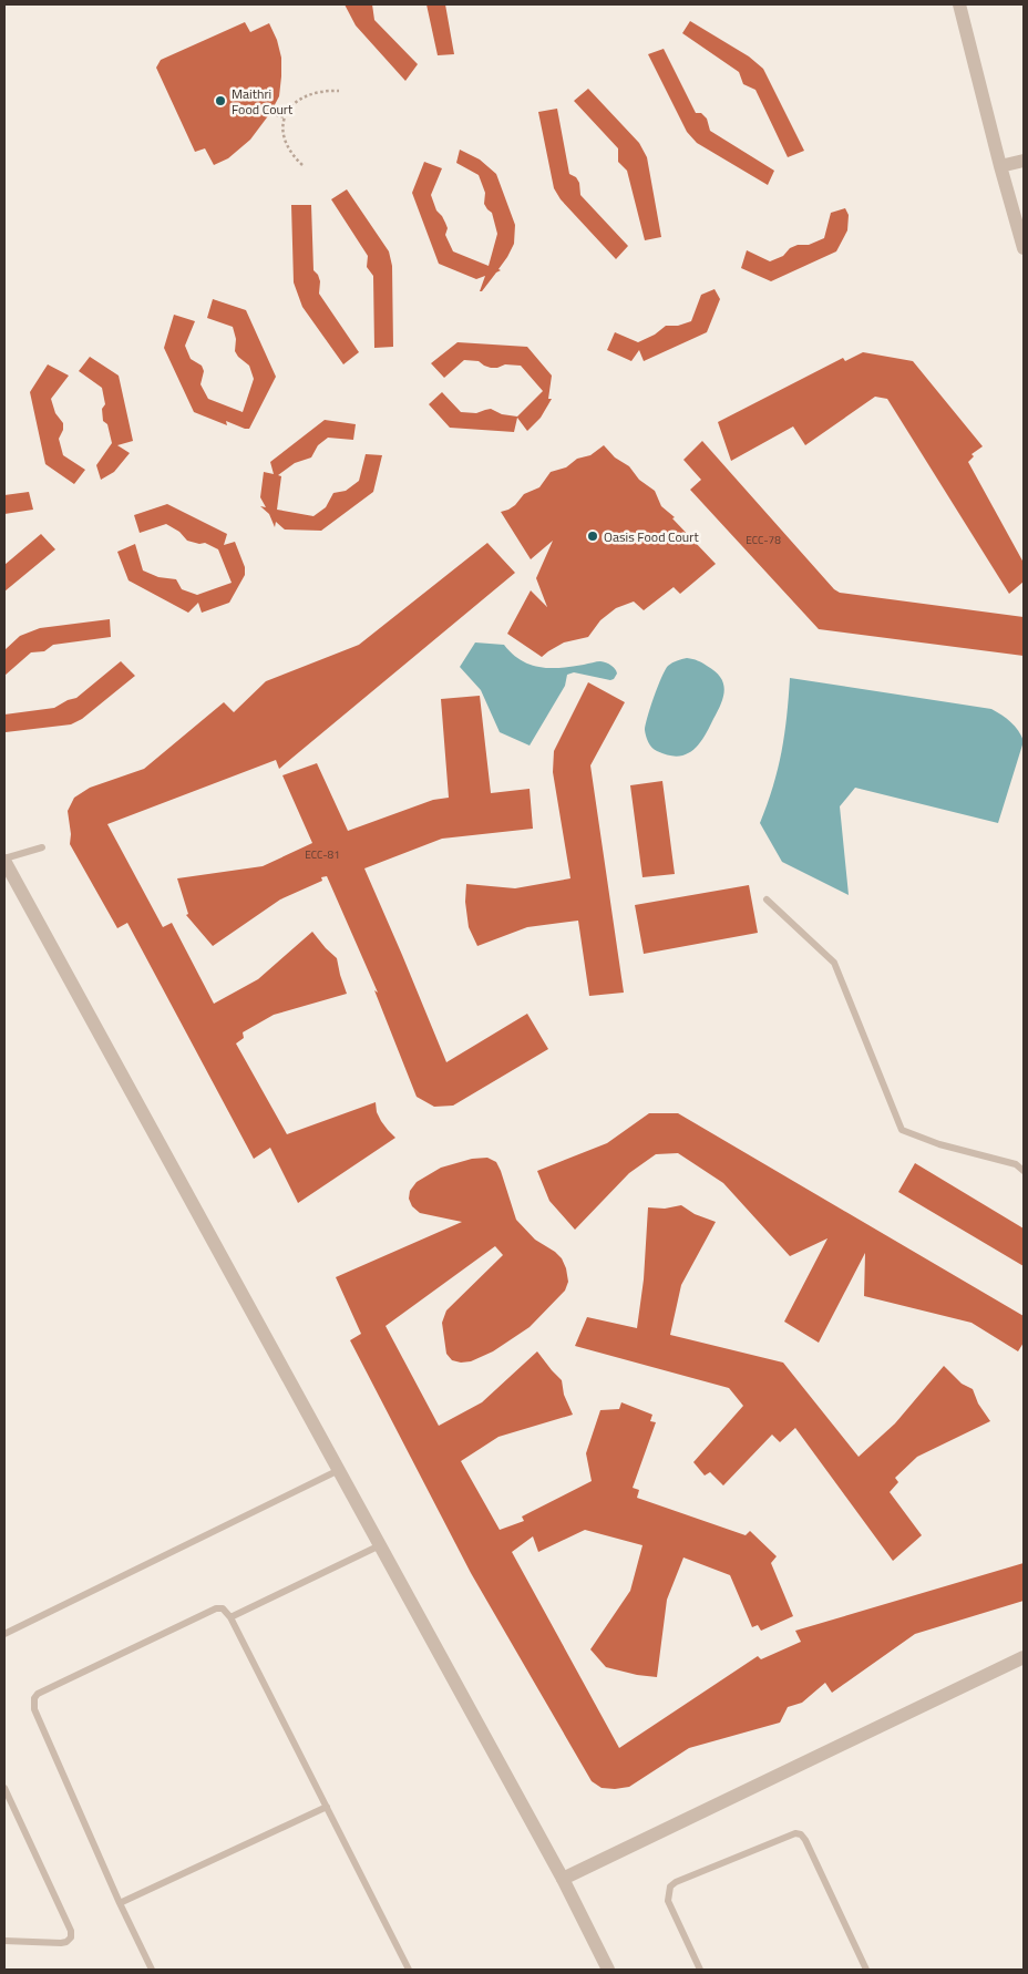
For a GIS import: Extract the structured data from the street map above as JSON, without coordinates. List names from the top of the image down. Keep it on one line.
{"places":["Maithri Food Court","Oasis Food Court"],"house_numbers":["ECC-78","ECC-81"]}
